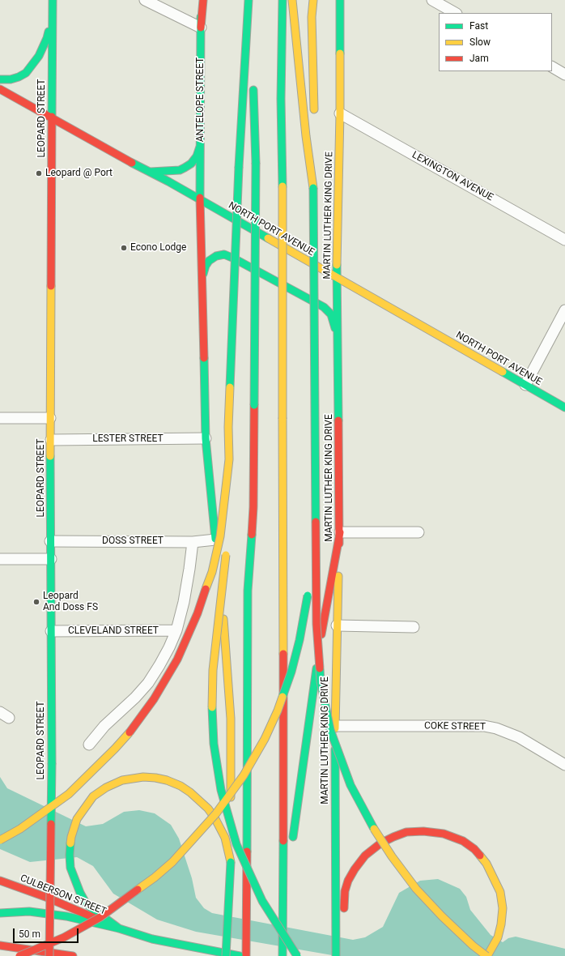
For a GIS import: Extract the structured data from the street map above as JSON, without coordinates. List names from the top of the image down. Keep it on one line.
{"streets":{"main road":["ANTELOPE STREET","LEOPARD STREET","MARTIN LUTHER KING DRIVE","NORTH PORT AVENUE","CULBERSON STREET"],"street":["LEXINGTON AVENUE","LESTER STREET","DOSS STREET","CLEVELAND STREET","COKE STREET"]},"crossings":[["ANTELOPE STREET","NORTH PORT AVENUE"],["ANTELOPE STREET","LESTER STREET"],["ANTELOPE STREET","DOSS STREET"],["LEOPARD STREET","NORTH PORT AVENUE"],["LEOPARD STREET","LESTER STREET"],["LEOPARD STREET","DOSS STREET"],["LEOPARD STREET","CLEVELAND STREET"],["LEXINGTON AVENUE","MARTIN LUTHER KING DRIVE"],["MARTIN LUTHER KING DRIVE","NORTH PORT AVENUE"],["MARTIN LUTHER KING DRIVE","COKE STREET"]],"places":["Leopard @ Port","Econo Lodge","Leopard And Doss FS"],"legend":["Fast","Slow","Jam"],"scale_bar":"50 m"}
